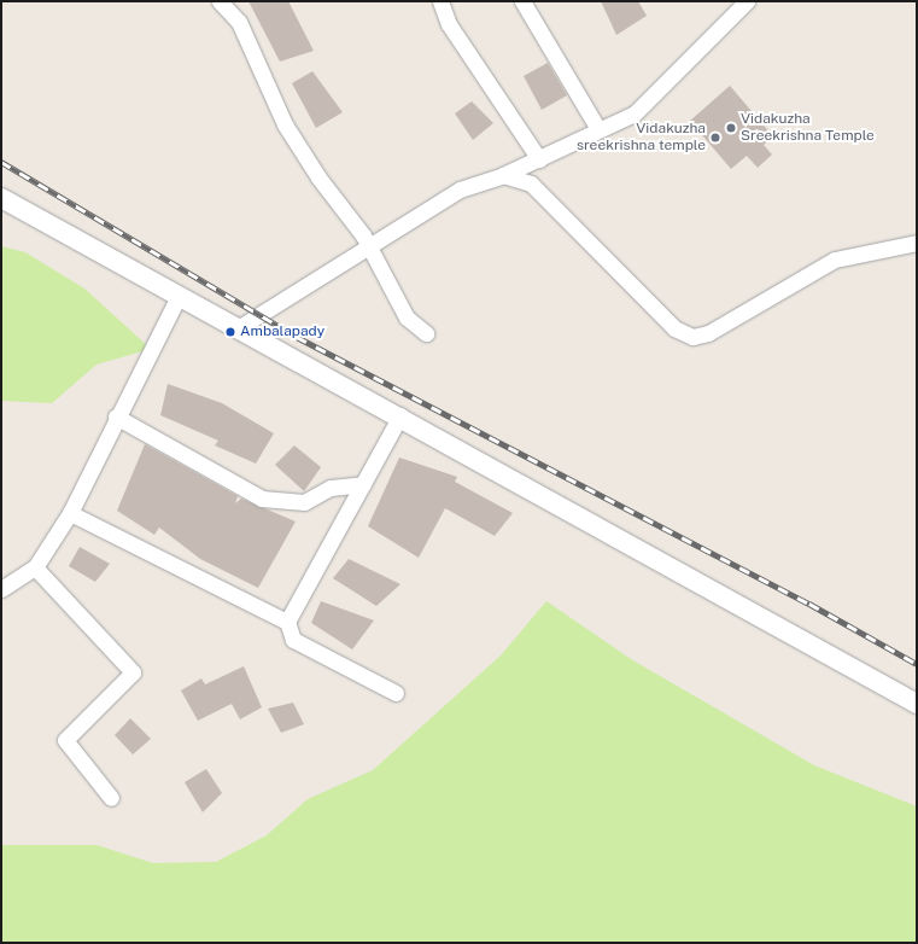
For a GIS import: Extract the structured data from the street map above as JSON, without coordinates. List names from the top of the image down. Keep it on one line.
{"places":["Vidakuzha Sreekrishna Temple","Vidakuzha sreekrishna temple","Ambalapady"]}
